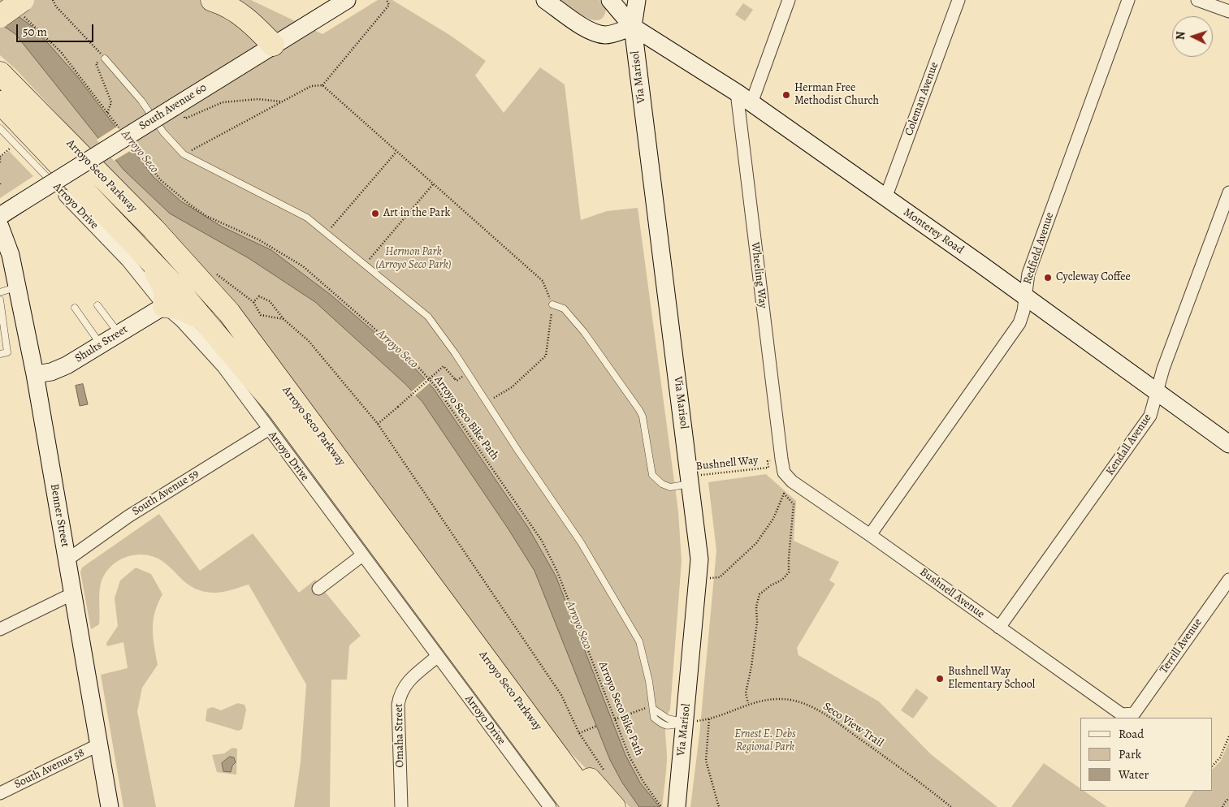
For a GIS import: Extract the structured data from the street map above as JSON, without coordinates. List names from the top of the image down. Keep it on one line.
{"streets":{"highway":["Arroyo Seco Parkway"],"street":["Via Marisol","Coleman Avenue","South Avenue 60","Arroyo Drive","Monterey Road","Redfield Avenue","Wheeling Way","Shults Street","Kendall Avenue","South Avenue 59","Benner Street","Bushnell Avenue","Terrill Avenue","Omaha Street","South Avenue 58"],"path":["Arroyo Seco Bike Path","Bushnell Way","Seco View Trail"]},"crossings":[["Via Marisol","Monterey Road"],["Via Marisol","Bushnell Way"],["Via Marisol","Seco View Trail"],["Coleman Avenue","Monterey Road"],["Arroyo Drive","Shults Street"],["Arroyo Drive","South Avenue 59"],["Arroyo Drive","Omaha Street"],["Monterey Road","Redfield Avenue"],["Monterey Road","Wheeling Way"],["Monterey Road","Kendall Avenue"],["Redfield Avenue","Bushnell Avenue"],["Wheeling Way","Bushnell Way"],["Wheeling Way","Bushnell Avenue"],["Shults Street","Benner Street"],["Kendall Avenue","Bushnell Avenue"],["Bushnell Way","Bushnell Avenue"],["South Avenue 59","Benner Street"],["Benner Street","South Avenue 58"],["Bushnell Avenue","Terrill Avenue"]],"water":["Arroyo Seco"],"parks":["Hermon Park (Arroyo Seco Park)","Ernest E. Debs Regional Park"],"places":["Herman Free Methodist Church","Art in the Park","Cycleway Coffee","Bushnell Way Elementary School"],"legend":["Road","Park","Water"],"scale_bar":"50 m","north":"left"}
